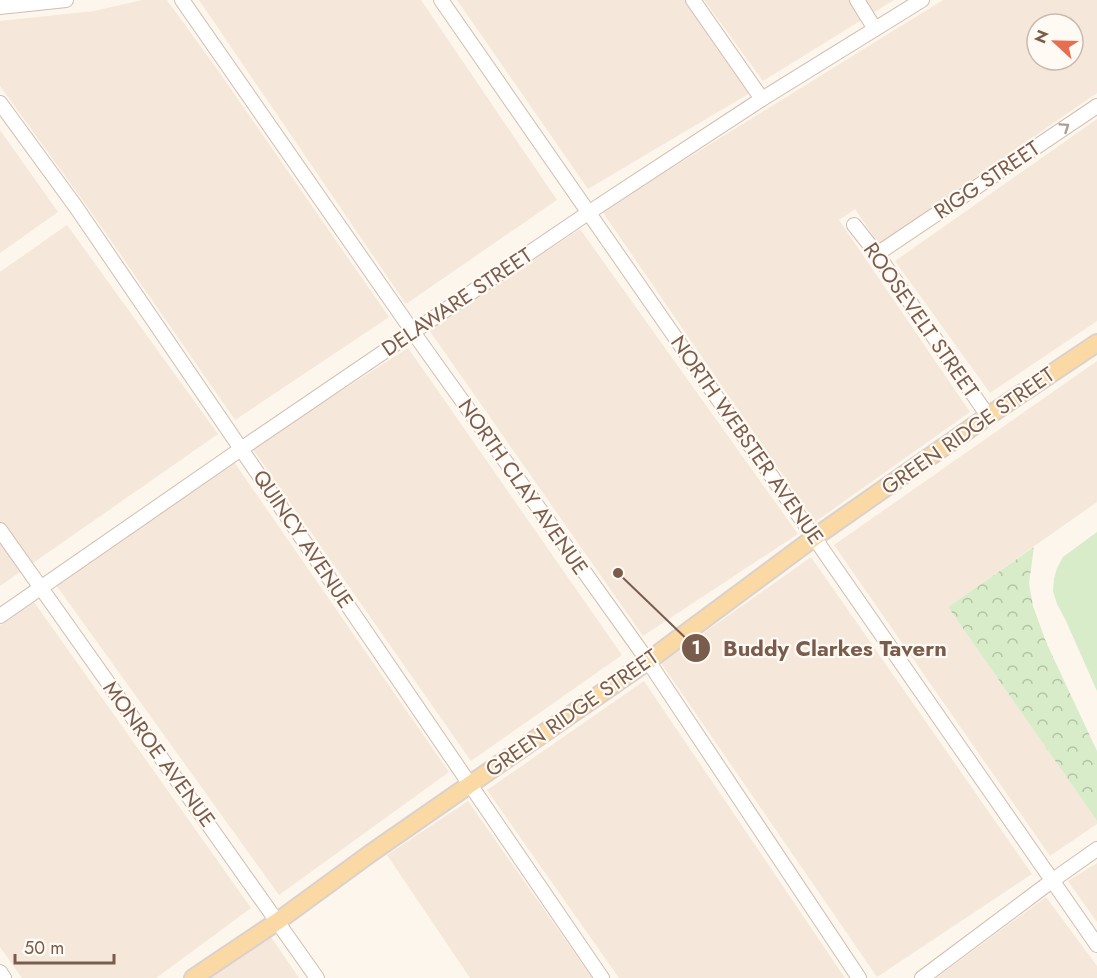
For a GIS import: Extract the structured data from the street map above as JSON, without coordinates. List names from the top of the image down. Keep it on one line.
{"streets":{"main road":["GREEN RIDGE STREET"],"street":["RIGG STREET","DELAWARE STREET","ROOSEVELT STREET","NORTH WEBSTER AVENUE","NORTH CLAY AVENUE","QUINCY AVENUE","MONROE AVENUE"]},"crossings":[["RIGG STREET","ROOSEVELT STREET"],["DELAWARE STREET","NORTH WEBSTER AVENUE"],["DELAWARE STREET","NORTH CLAY AVENUE"],["DELAWARE STREET","QUINCY AVENUE"],["DELAWARE STREET","MONROE AVENUE"],["ROOSEVELT STREET","GREEN RIDGE STREET"],["GREEN RIDGE STREET","NORTH WEBSTER AVENUE"],["GREEN RIDGE STREET","NORTH CLAY AVENUE"],["GREEN RIDGE STREET","QUINCY AVENUE"],["GREEN RIDGE STREET","MONROE AVENUE"]],"one_way":["RIGG STREET"],"places":["Buddy Clarkes Tavern"],"scale_bar":"50 m","north":"left"}
